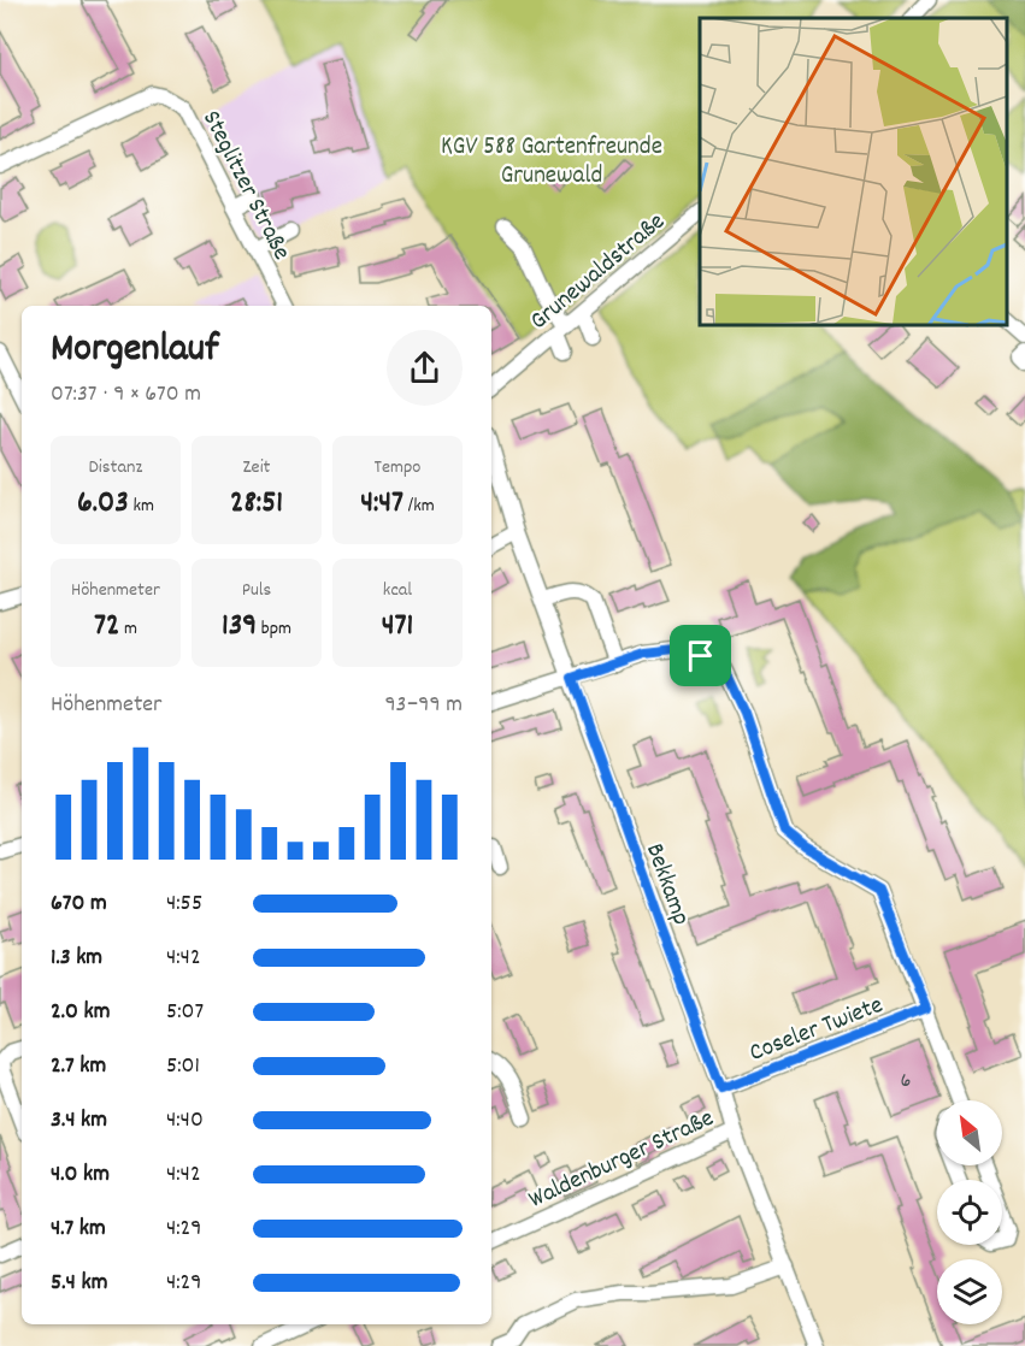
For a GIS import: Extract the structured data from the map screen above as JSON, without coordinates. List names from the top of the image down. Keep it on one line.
{"streets":{"street":["Steglitzer Straße","Grunewaldstraße","Bekkamp","Coseler Twiete","Waldenburger Straße"]},"crossings":[["Bekkamp","Coseler Twiete"],["Bekkamp","Waldenburger Straße"]],"parks":["KGV 588 Gartenfreunde Grunewald"],"house_numbers":["6"],"north":"top left","page":{"heading":["Morgenlauf","07:37 · 9 × 670 m"],"stats":[["Distanz","6.03 km"],["Zeit","28:51"],["Tempo","4:47 /km"],["Höhenmeter","72 m"],["Puls","139 bpm"],["kcal","471"]],"chart":["Höhenmeter","93–99 m"],"list":[{"name":"670 m","note":"4:55"},{"name":"1.3 km","note":"4:42"},{"name":"2.0 km","note":"5:07"},{"name":"2.7 km","note":"5:01"},{"name":"3.4 km","note":"4:40"},{"name":"4.0 km","note":"4:42"},{"name":"4.7 km","note":"4:29"},{"name":"5.4 km","note":"4:29"}]}}
